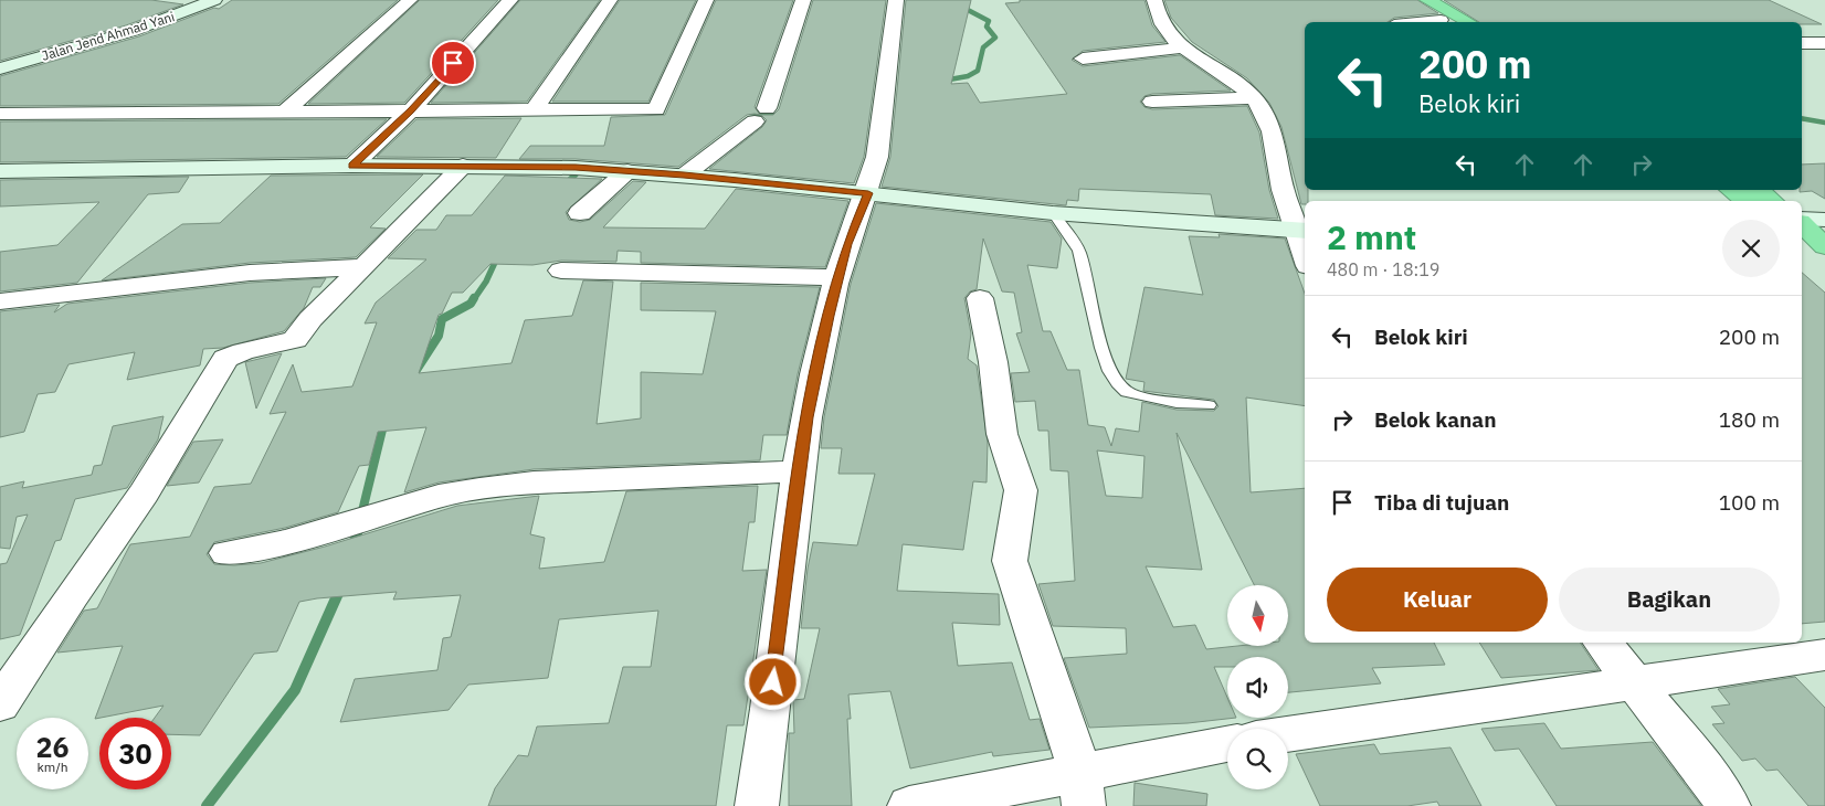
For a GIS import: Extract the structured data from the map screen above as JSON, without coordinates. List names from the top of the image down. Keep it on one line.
{"streets":{"street":["Jalan Jend Ahmad Yani"]},"north":"bottom","page":{"turn":["200 m","Belok kiri"],"heading":["2 mnt","480 m · 18:19"],"list":[{"name":"Belok kiri","value":"200 m"},{"name":"Belok kanan","value":"180 m"},{"name":"Tiba di tujuan","value":"100 m"}],"buttons":["Keluar","Bagikan"],"speed":"26 km/h","limit":"30"}}
